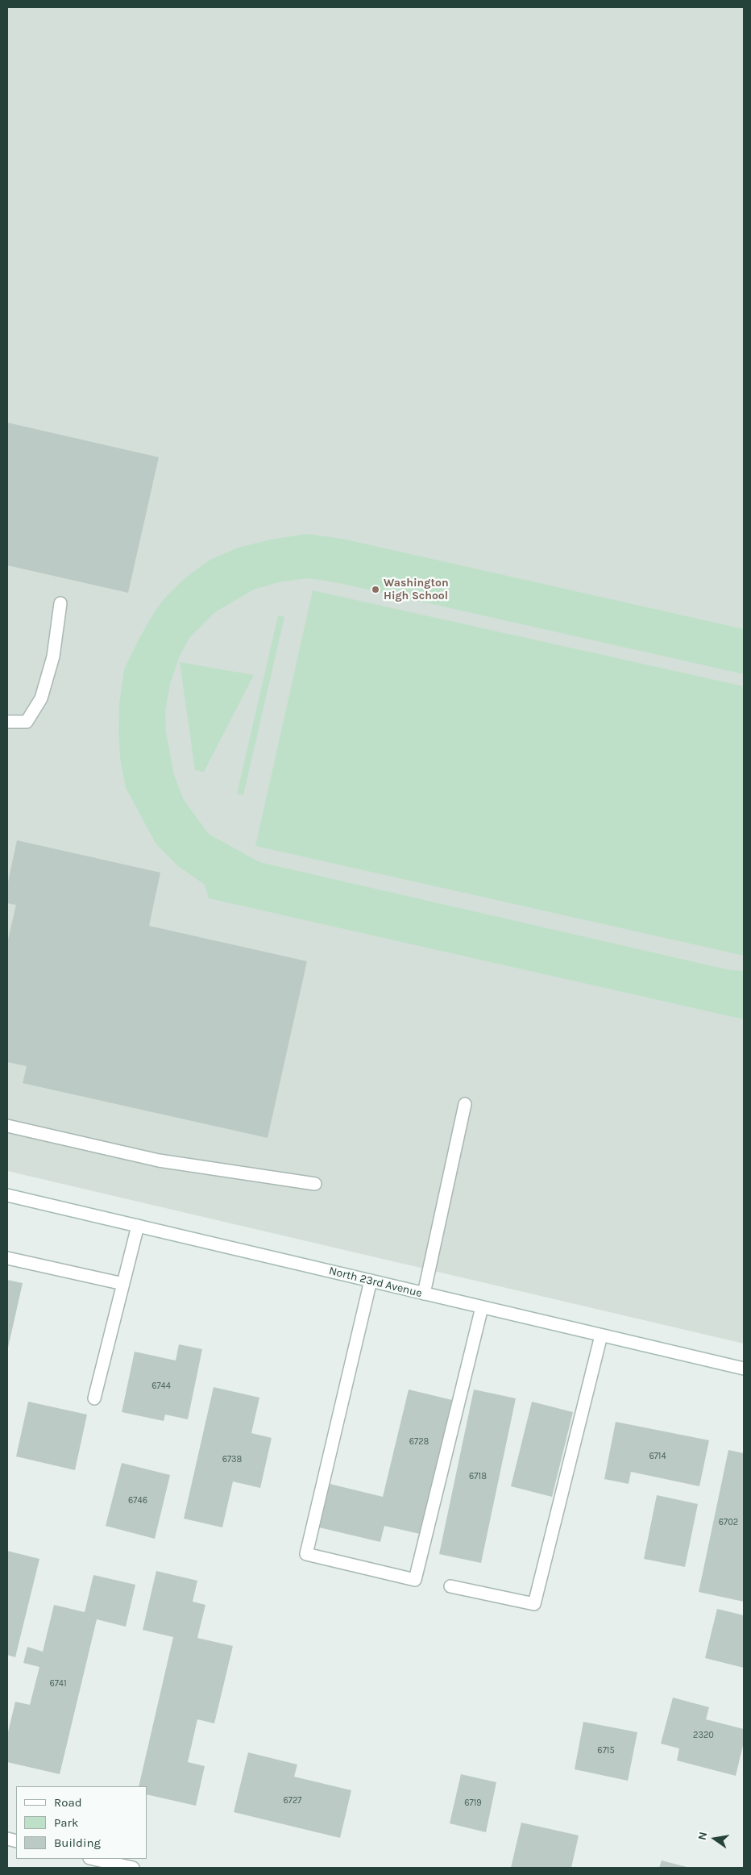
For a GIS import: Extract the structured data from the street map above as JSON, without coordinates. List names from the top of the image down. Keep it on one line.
{"streets":{"street":["North 23rd Avenue"]},"places":["Washington High School"],"house_numbers":["6744","6728","6714","6738","6718","6746","6702","6741","2320","6715","6727","6719"],"legend":["Road","Park","Building"],"north":"left"}
